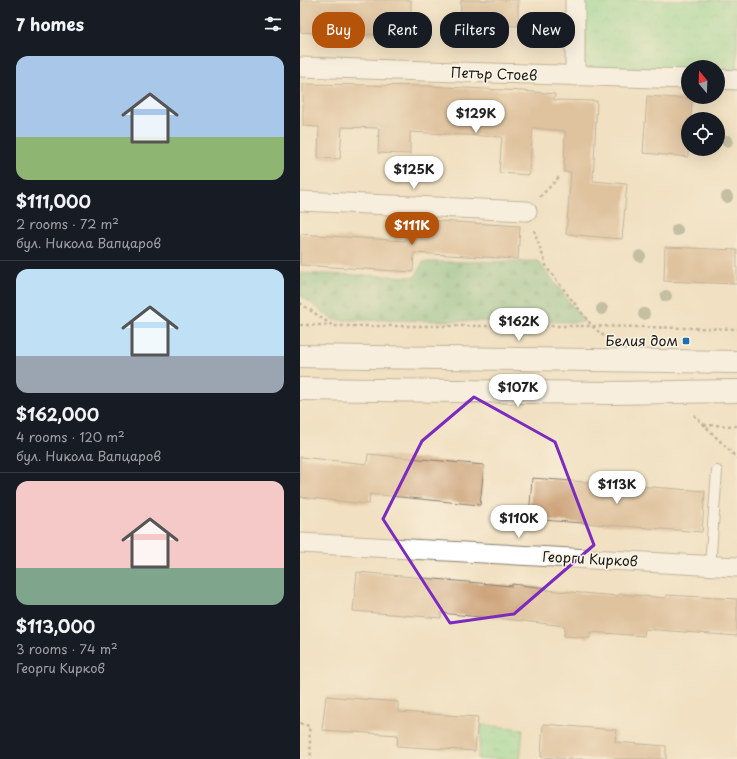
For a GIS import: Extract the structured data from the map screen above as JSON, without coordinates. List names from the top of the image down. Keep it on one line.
{"streets":{"street":["Петър Стоев","Георги Кирков"]},"places":{"transit":["Белия дом"]},"north":"top","page":{"heading":"7 homes","chip":["Buy","Rent","Filters","New"],"list":[{"name":"$111,000","note":"2 rooms · 72 m² · бул. Никола Вапцаров"},{"name":"$162,000","note":"4 rooms · 120 m² · бул. Никола Вапцаров"},{"name":"$113,000","note":"3 rooms · 74 m² · Георги Кирков"}],"price":["$129K","$125K","$111K","$162K","$107K","$113K","$110K"]}}
